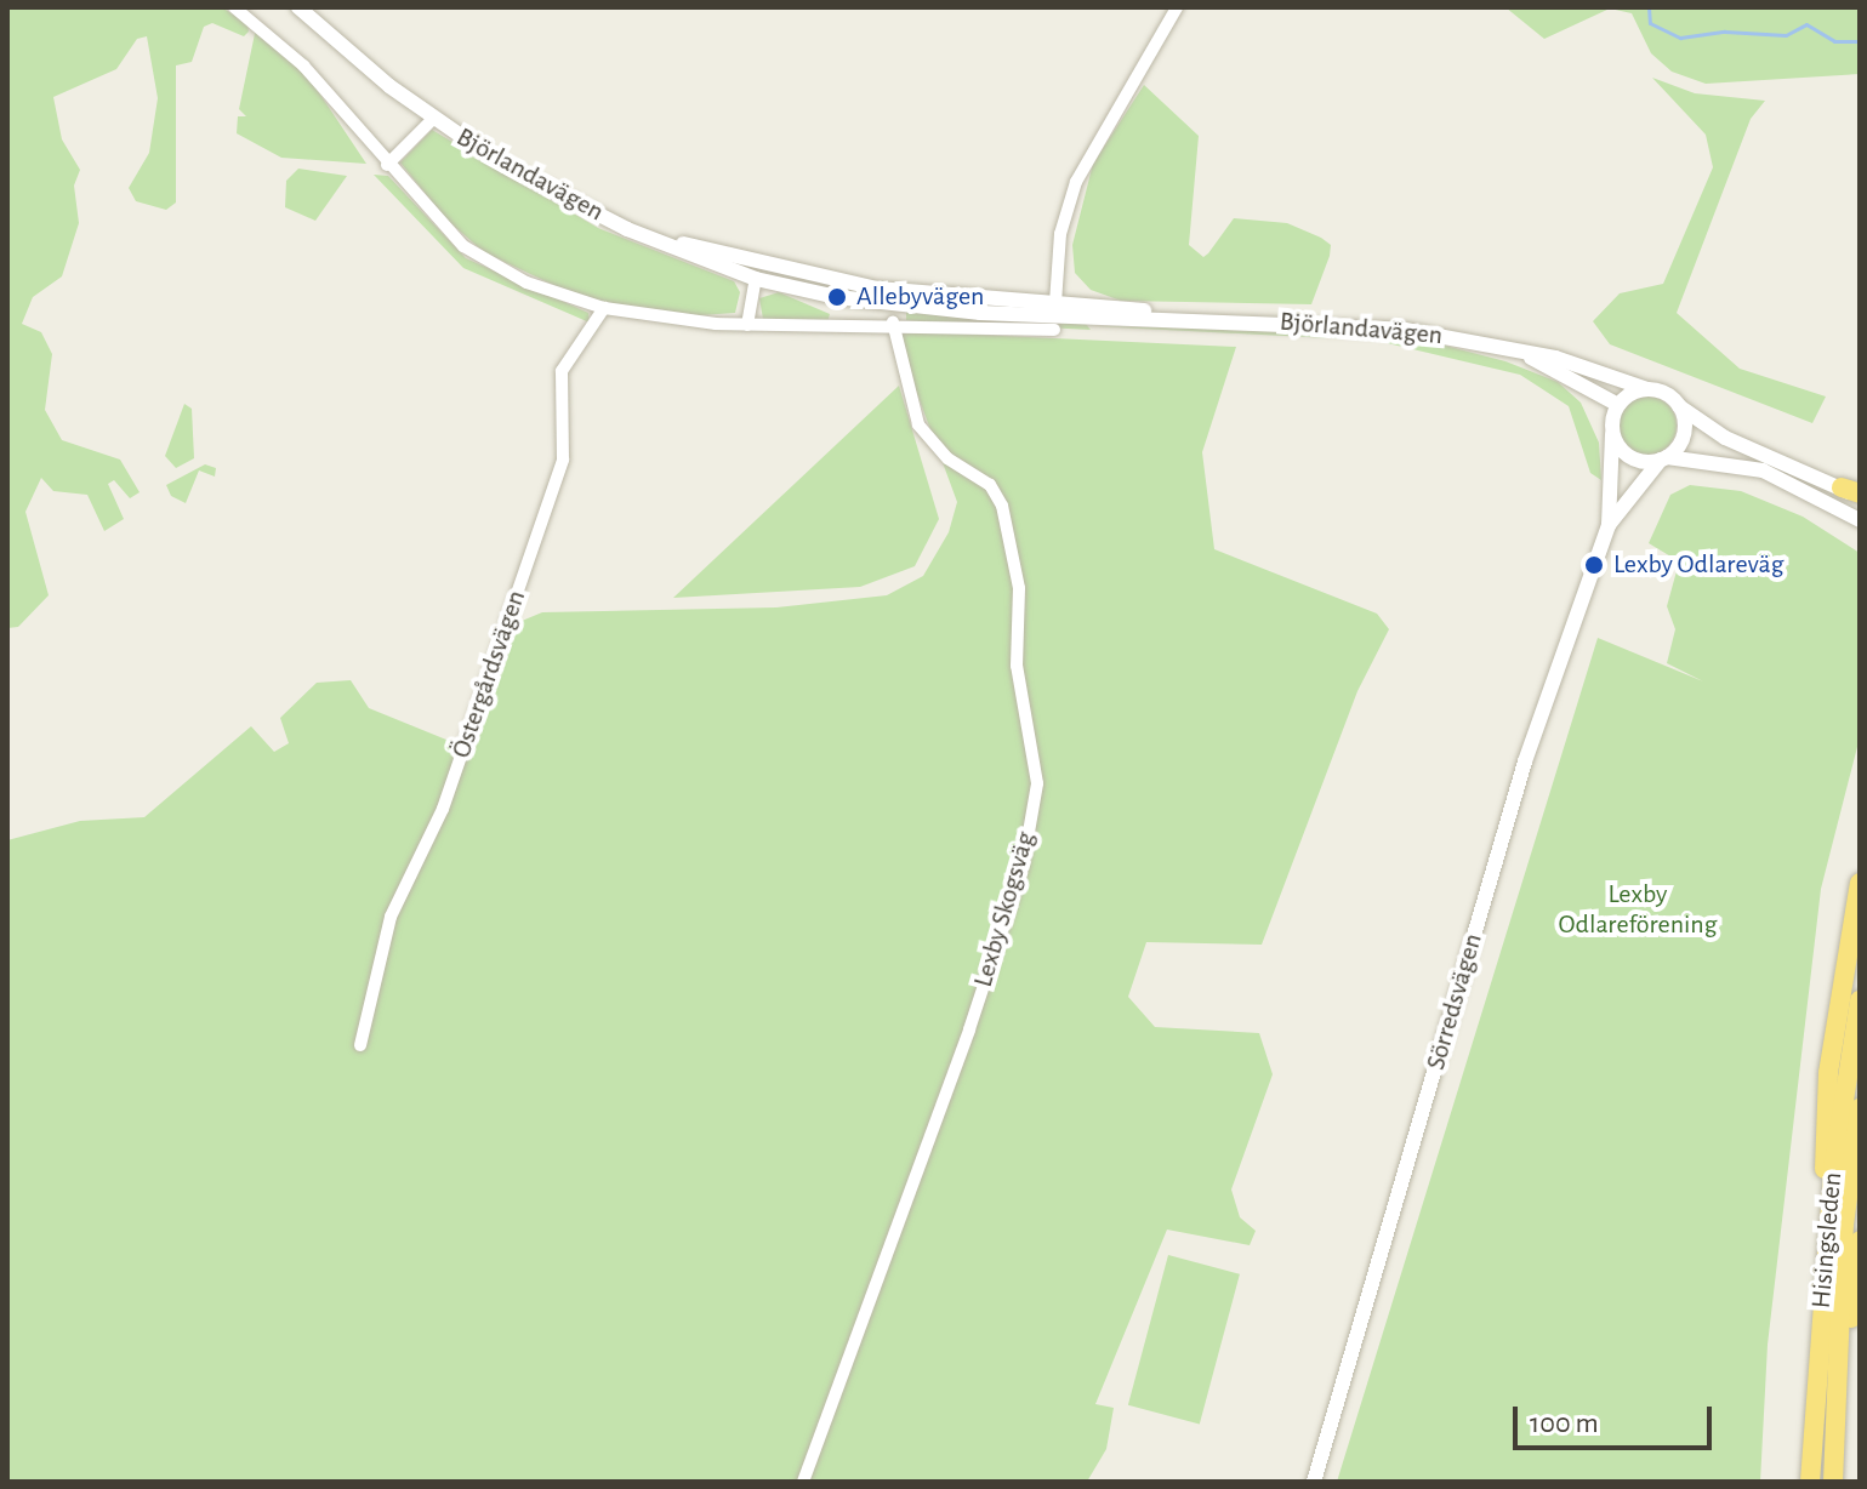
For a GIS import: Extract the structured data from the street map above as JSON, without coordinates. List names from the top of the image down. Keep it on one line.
{"streets":{"highway":["Hisingsleden"],"street":["Björlandavägen","Östergårdsvägen","Lexby Skogsväg","Sörredsvägen"]},"crossings":[["Björlandavägen","Lexby Skogsväg"],["Björlandavägen","Sörredsvägen"]],"parks":["Lexby Odlareförening"],"places":["Allebyvägen","Lexby Odlareväg"],"scale_bar":"100 m"}
